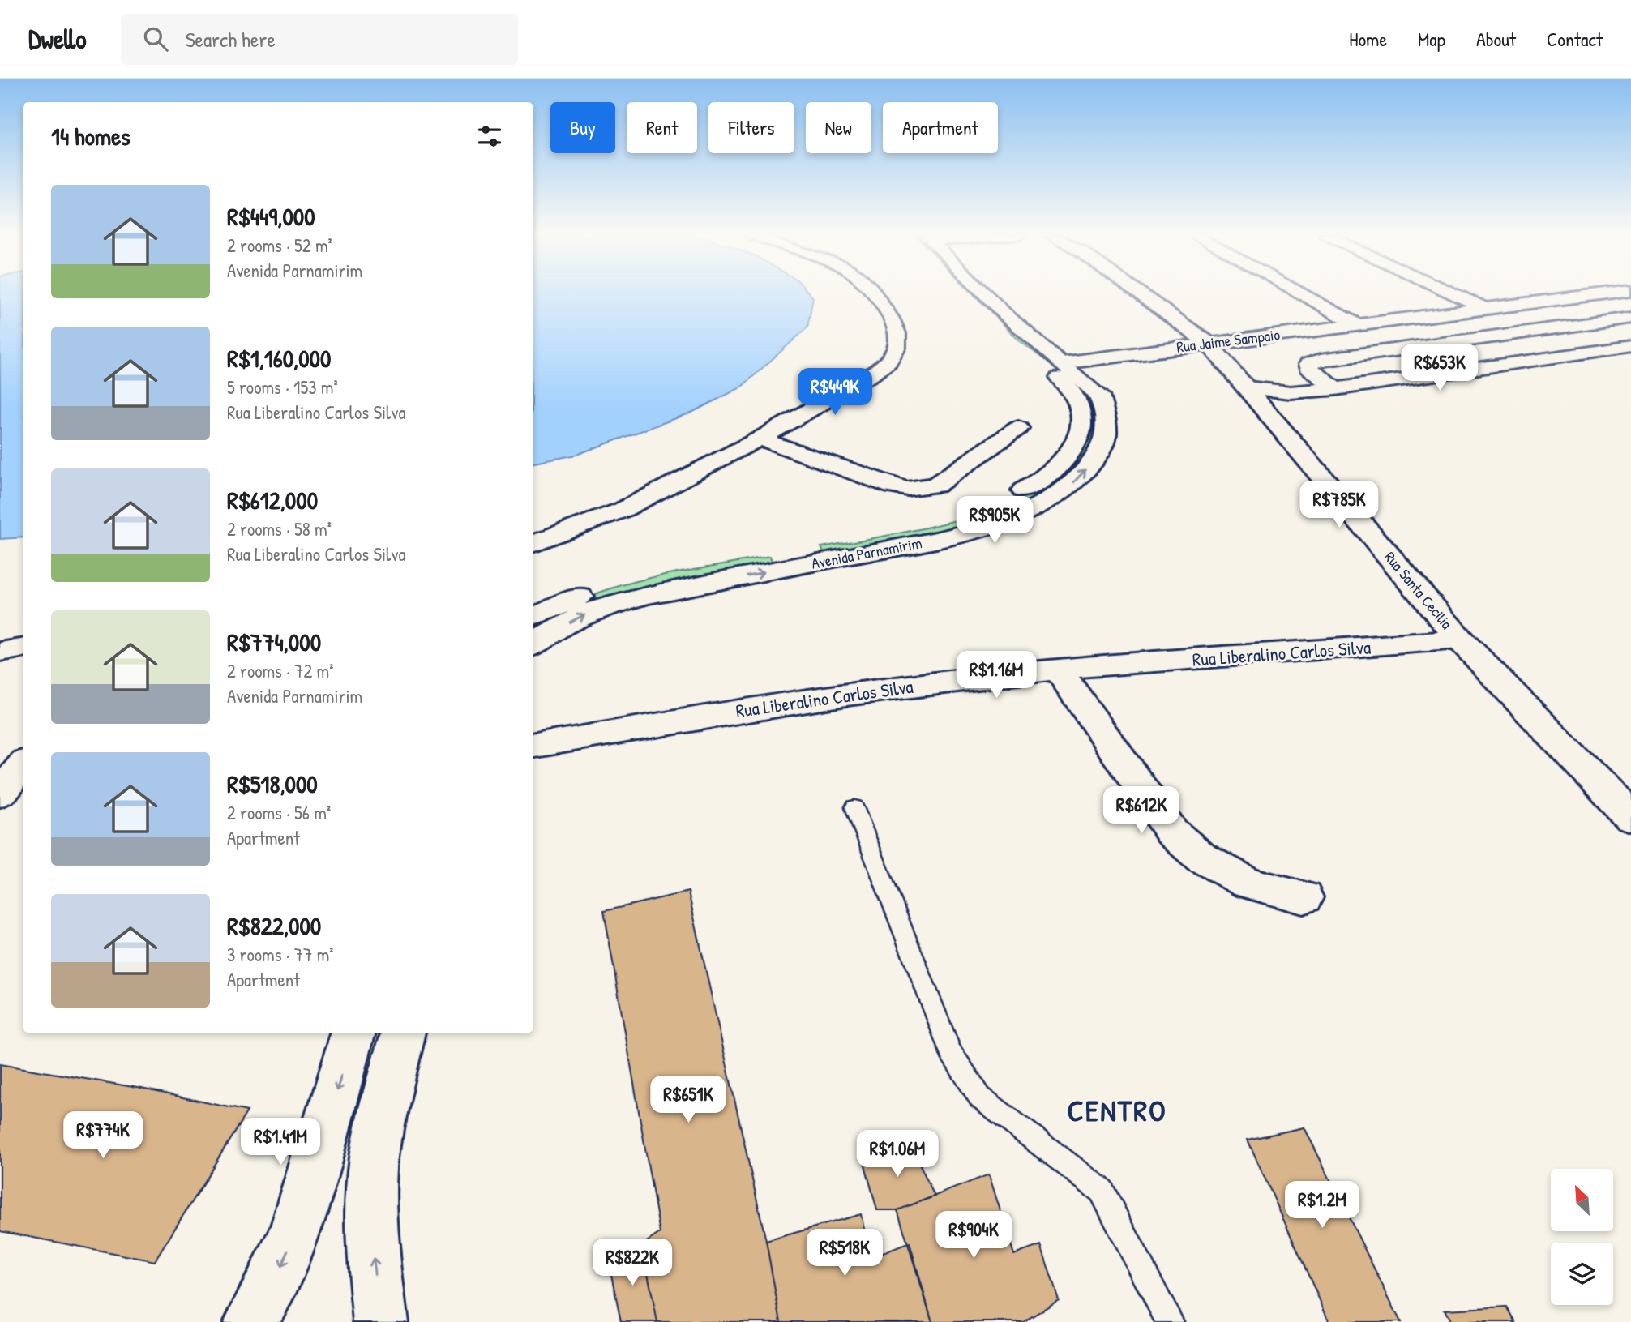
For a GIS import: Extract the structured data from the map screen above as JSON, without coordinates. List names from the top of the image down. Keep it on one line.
{"streets":{"street":["Rua Jaime Sampaio","Avenida Parnamirim","Rua Santa Cecilia","Rua Liberalino Carlos Silva"]},"crossings":[["Rua Jaime Sampaio","Avenida Parnamirim"],["Rua Jaime Sampaio","Rua Santa Cecilia"],["Rua Santa Cecilia","Rua Liberalino Carlos Silva"]],"districts":["CENTRO"],"north":"top left","page":{"header":"Dwello","search":"Search here","nav":["Home","Map","About","Contact"],"chip":["Buy","Rent","Filters","New","Apartment"],"heading":"14 homes","list":[{"name":"R$449,000","note":"2 rooms · 52 m² · Avenida Parnamirim"},{"name":"R$1,160,000","note":"5 rooms · 153 m² · Rua Liberalino Carlos Silva"},{"name":"R$612,000","note":"2 rooms · 58 m² · Rua Liberalino Carlos Silva"},{"name":"R$774,000","note":"2 rooms · 72 m² · Avenida Parnamirim"},{"name":"R$518,000","note":"2 rooms · 56 m² · Apartment"},{"name":"R$822,000","note":"3 rooms · 77 m² · Apartment"}],"price":["R$653K","R$449K","R$785K","R$905K","R$1.16M","R$612K","R$651K","R$774K","R$1.41M","R$1.06M","R$1.2M","R$904K","R$518K","R$822K"]}}
